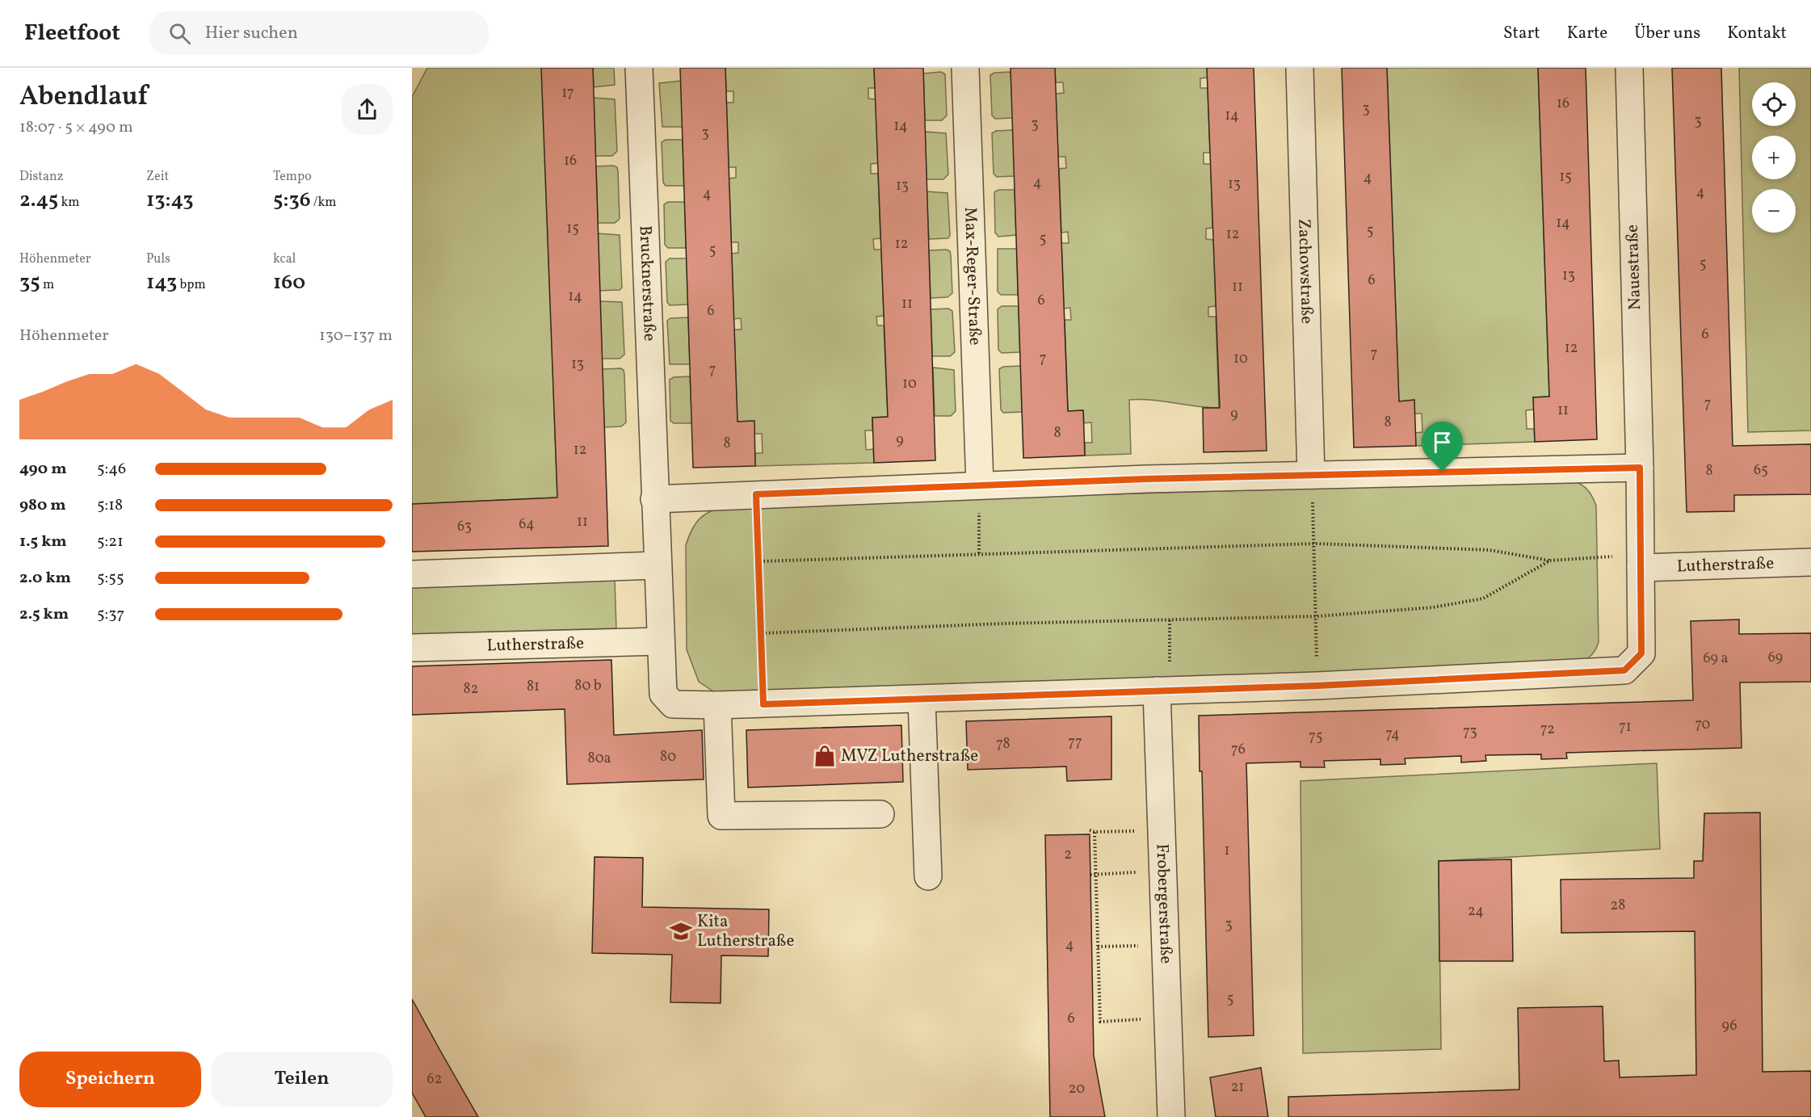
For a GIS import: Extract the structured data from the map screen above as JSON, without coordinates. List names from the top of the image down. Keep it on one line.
{"streets":{"street":["Nauestraße","Zachowstraße","Max-Reger-Straße","Brucknerstraße","Lutherstraße","Frobergerstraße"]},"places":{"shop":["MVZ Lutherstraße"],"school or university":["Kita Lutherstraße"]},"house_numbers":["17","16","3","14","3","3","14","3","16","15","4","4","13","13","4","4","14","15","5","12","5","12","5","5","13","6","11","14","6","11","6","6","12","7","7","10","13","7","10","7","11","9","8","8","9","8","12","65","8","11","64","63","69","69 a","80 b","81","82","70","71","72","73","74","75","77","78","76","80","80a","1","2","28","24","3","4","5","6","96","62","21","20"],"page":{"header":"Fleetfoot","search":"Hier suchen","nav":["Start","Karte","Über uns","Kontakt"],"heading":["Abendlauf","18:07 · 5 × 490 m"],"map_buttons":["+","−"],"stats":[["Distanz","2.45 km"],["Zeit","13:43"],["Tempo","5:36 /km"],["Höhenmeter","35 m"],["Puls","143 bpm"],["kcal","160"]],"chart":["Höhenmeter","130–137 m"],"list":[{"name":"490 m","note":"5:46"},{"name":"980 m","note":"5:18"},{"name":"1.5 km","note":"5:21"},{"name":"2.0 km","note":"5:55"},{"name":"2.5 km","note":"5:37"}],"buttons":["Speichern","Teilen"]}}
